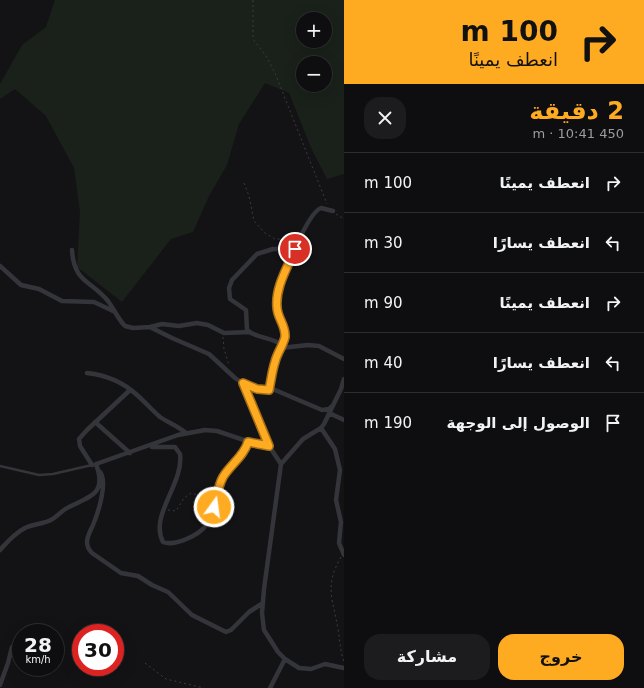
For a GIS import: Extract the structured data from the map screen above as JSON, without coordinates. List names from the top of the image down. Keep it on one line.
{"page":{"turn":["100 m","انعطف يمينًا"],"map_buttons":["+","−"],"heading":["2 دقيقة","450 m · 10:41"],"list":[{"name":"انعطف يمينًا","value":"100 m"},{"name":"انعطف يسارًا","value":"30 m"},{"name":"انعطف يمينًا","value":"90 m"},{"name":"انعطف يسارًا","value":"40 m"},{"name":"الوصول إلى الوجهة","value":"190 m"}],"speed":"28 km/h","limit":"30","buttons":["خروج","مشاركة"]}}
